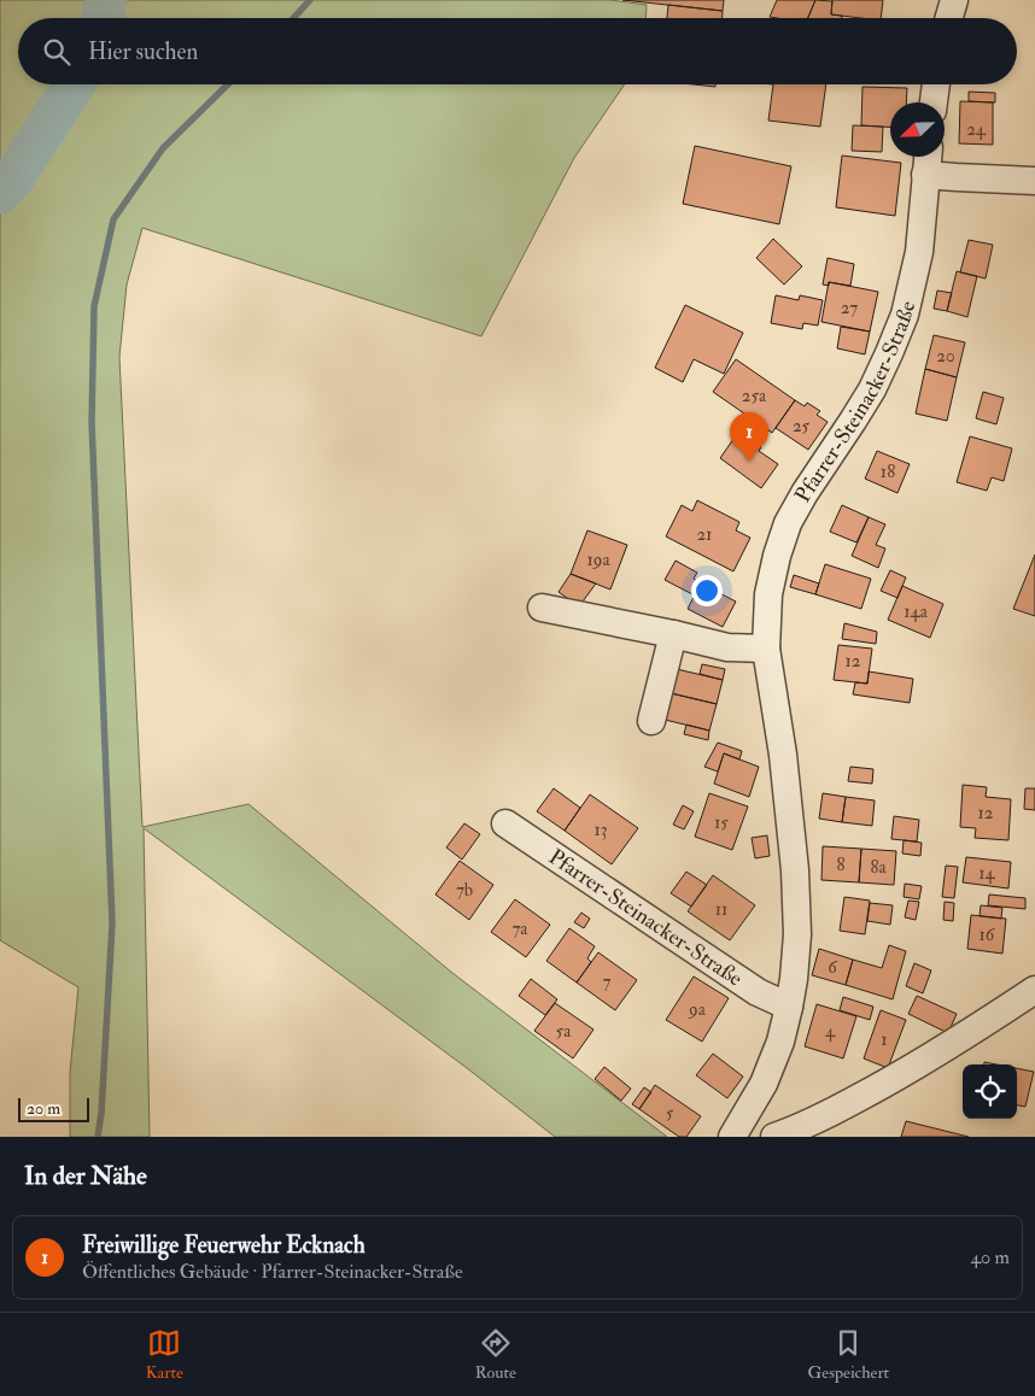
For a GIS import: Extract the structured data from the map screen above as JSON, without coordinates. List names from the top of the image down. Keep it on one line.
{"streets":{"street":["Pfarrer-Steinacker-Straße"]},"house_numbers":["24","27","20","25a","25","18","21","19a","14a","12","12","15","13","8","8a","14","7b","11","7a","16","6","7","9a","5a","4","1","5"],"scale_bar":"20 m","north":"bottom left","page":{"search":"Hier suchen","pins":"1","scale":"20 m","heading":"In der Nähe","list":[{"mark":"1","name":"Freiwillige Feuerwehr Ecknach","note":"Öffentliches Gebäude · Pfarrer-Steinacker-Straße","value":"40 m"}],"nav":["Karte","Route","Gespeichert"]}}
